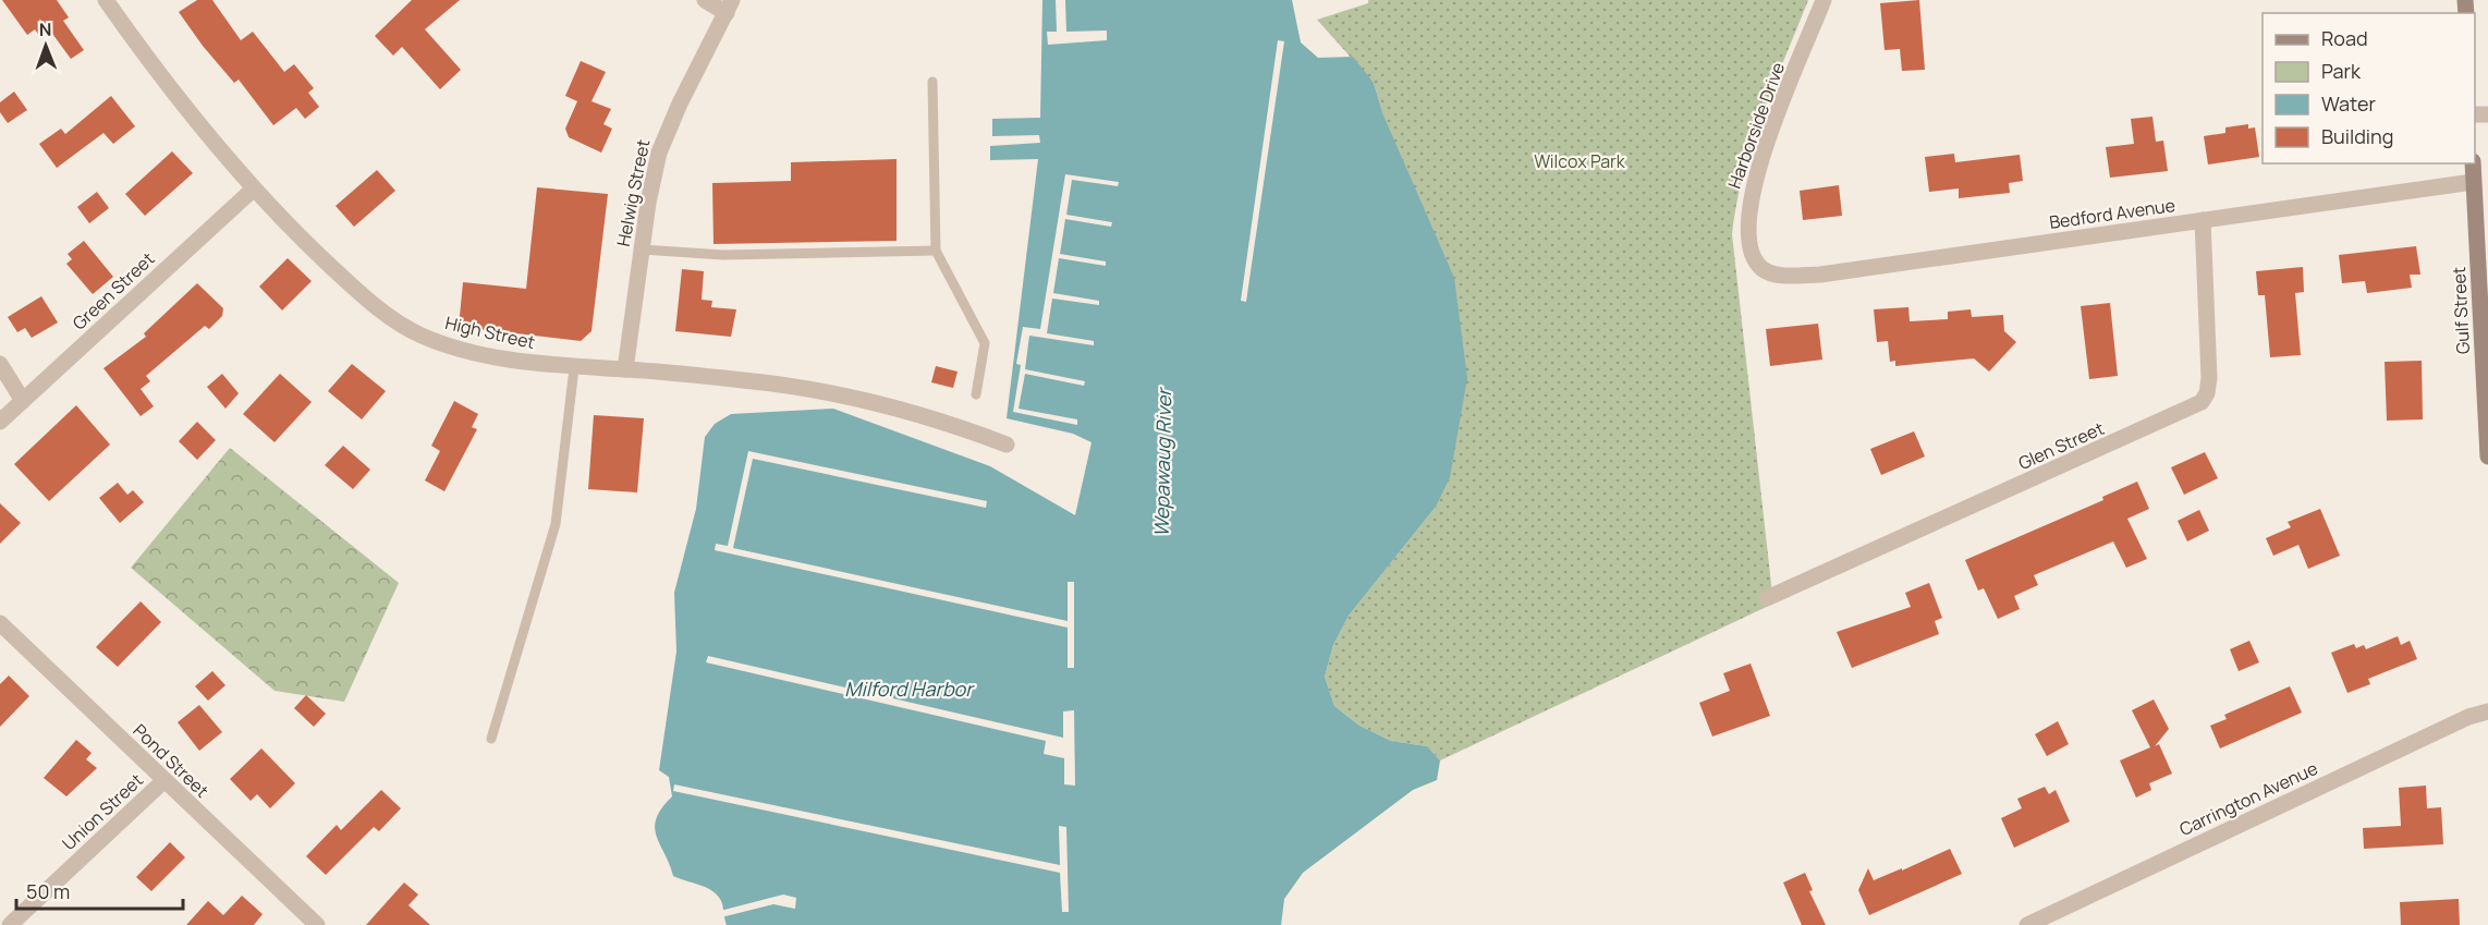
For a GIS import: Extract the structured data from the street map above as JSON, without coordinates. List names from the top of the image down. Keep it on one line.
{"streets":{"main road":["Gulf Street"],"street":["Harborside Drive","Helwig Street","Bedford Avenue","Green Street","High Street","Glen Street","Pond Street","Carrington Avenue","Union Street"]},"crossings":[["Harborside Drive","Bedford Avenue"],["Helwig Street","High Street"],["Bedford Avenue","Gulf Street"],["Bedford Avenue","Glen Street"],["Green Street","High Street"],["Pond Street","Union Street"]],"water":["Wepawaug River","Milford Harbor"],"parks":["Wilcox Park"],"legend":["Road","Park","Water","Building"],"scale_bar":"50 m","north":"top"}
